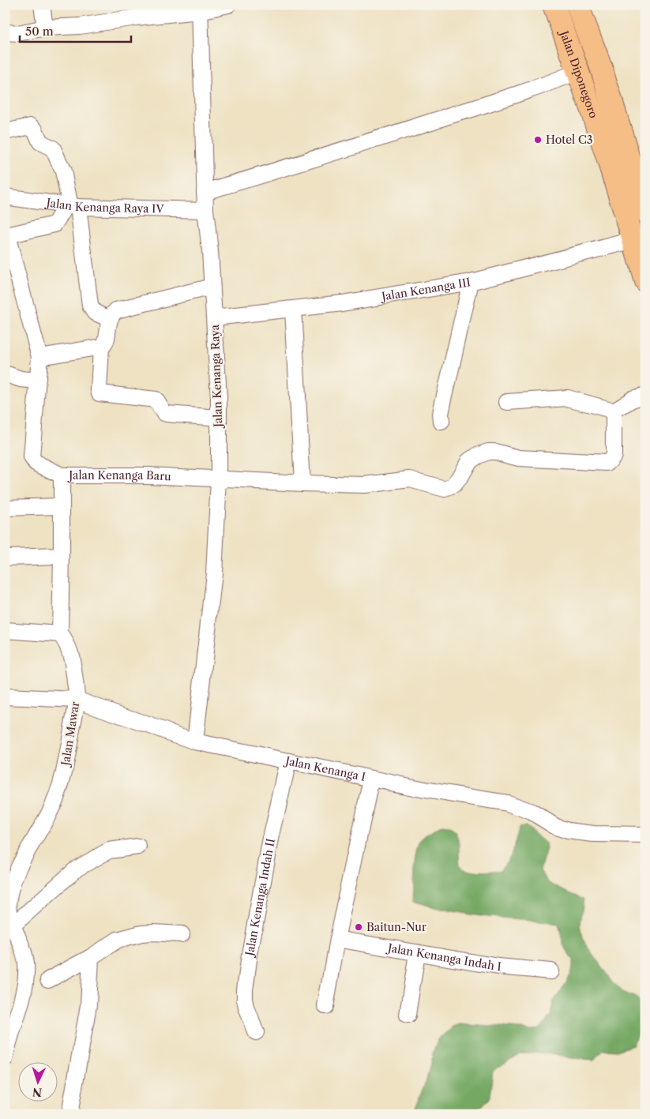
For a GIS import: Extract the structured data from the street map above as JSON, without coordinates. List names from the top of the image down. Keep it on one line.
{"streets":{"highway":["Jalan Diponegoro"],"street":["Jalan Kenanga Raya IV","Jalan Kenanga III","Jalan Kenanga Raya","Jalan Kenanga Baru","Jalan Mawar","Jalan Kenanga I","Jalan Kenanga Indah II","Jalan Kenanga Indah I"]},"crossings":[["Jalan Diponegoro","Jalan Kenanga III"],["Jalan Kenanga Raya IV","Jalan Kenanga Raya"],["Jalan Kenanga III","Jalan Kenanga Raya"],["Jalan Kenanga Raya","Jalan Kenanga Baru"],["Jalan Kenanga Raya","Jalan Kenanga I"],["Jalan Kenanga Baru","Jalan Mawar"],["Jalan Mawar","Jalan Kenanga I"],["Jalan Kenanga I","Jalan Kenanga Indah II"]],"places":["Hotel C3","Baitun-Nur"],"scale_bar":"50 m","north":"bottom"}
